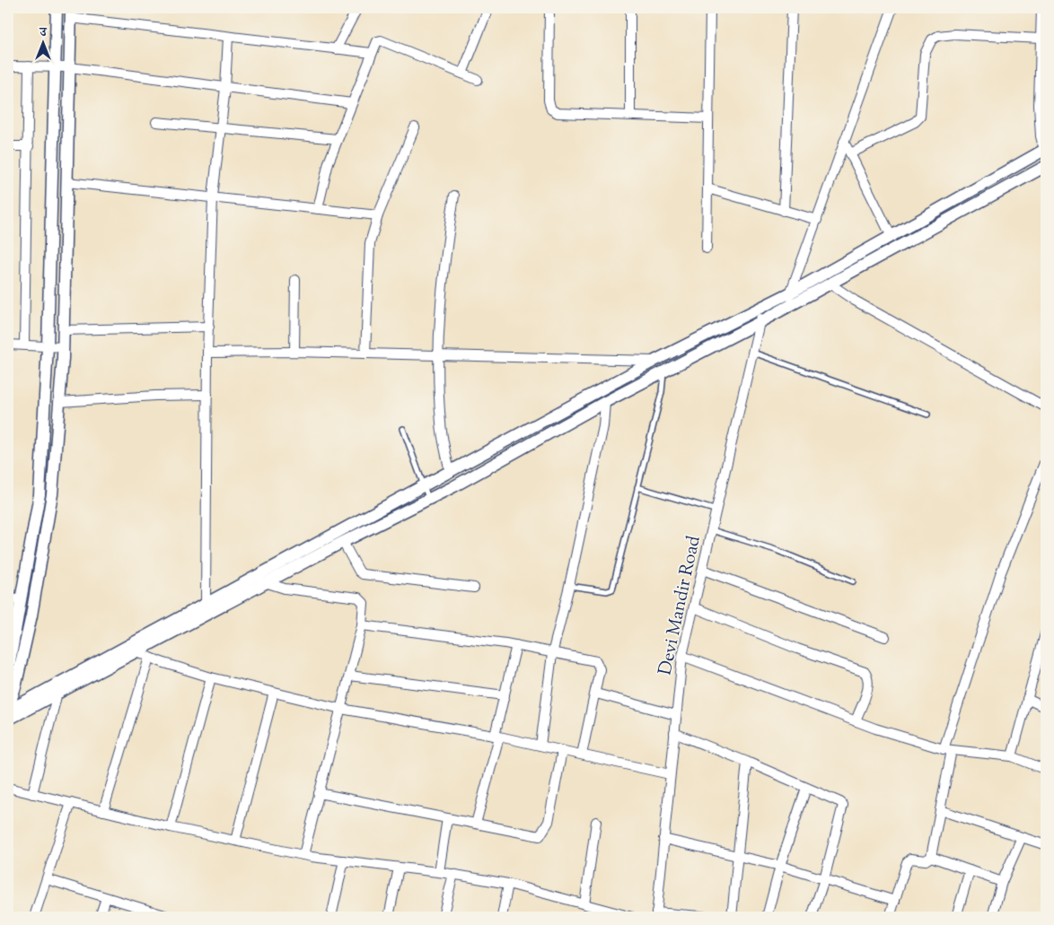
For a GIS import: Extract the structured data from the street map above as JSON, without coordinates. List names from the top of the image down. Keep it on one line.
{"streets":{"street":["Devi Mandir Road"]},"north":"top"}
